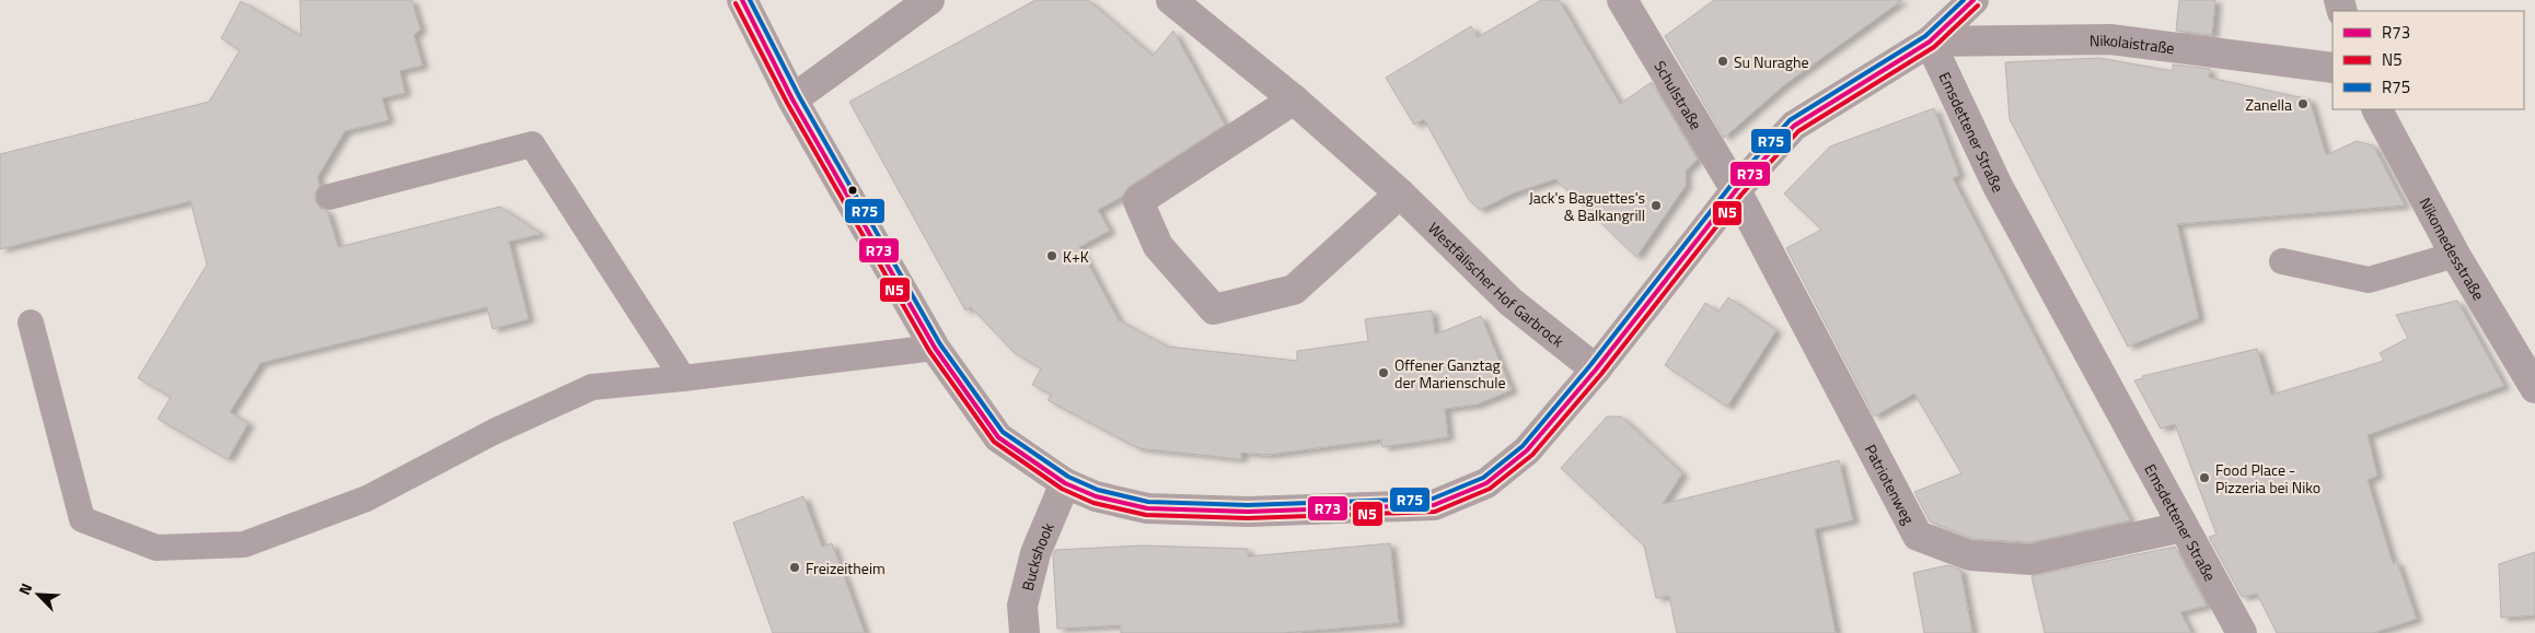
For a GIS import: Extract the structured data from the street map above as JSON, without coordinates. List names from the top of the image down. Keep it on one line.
{"streets":{"street":["Nikolaistraße","Schulstraße","Emsdettener Straße","Nikomedesstraße","Westfälischer Hof Garbrock","Patriotenweg","Buckshook"]},"crossings":[["Nikolaistraße","Emsdettener Straße"],["Schulstraße","Patriotenweg"],["Emsdettener Straße","Patriotenweg"]],"places":["Su Nuraghe","Zanella","Jack's Baguettes's & Balkangrill","K+K","Offener Ganztag der Marienschule","Food Place - Pizzeria bei Niko","Freizeitheim"],"lines":["transit line R73","transit line R75","transit line N5"],"legend":["R73","N5","R75"],"north":"top left"}
